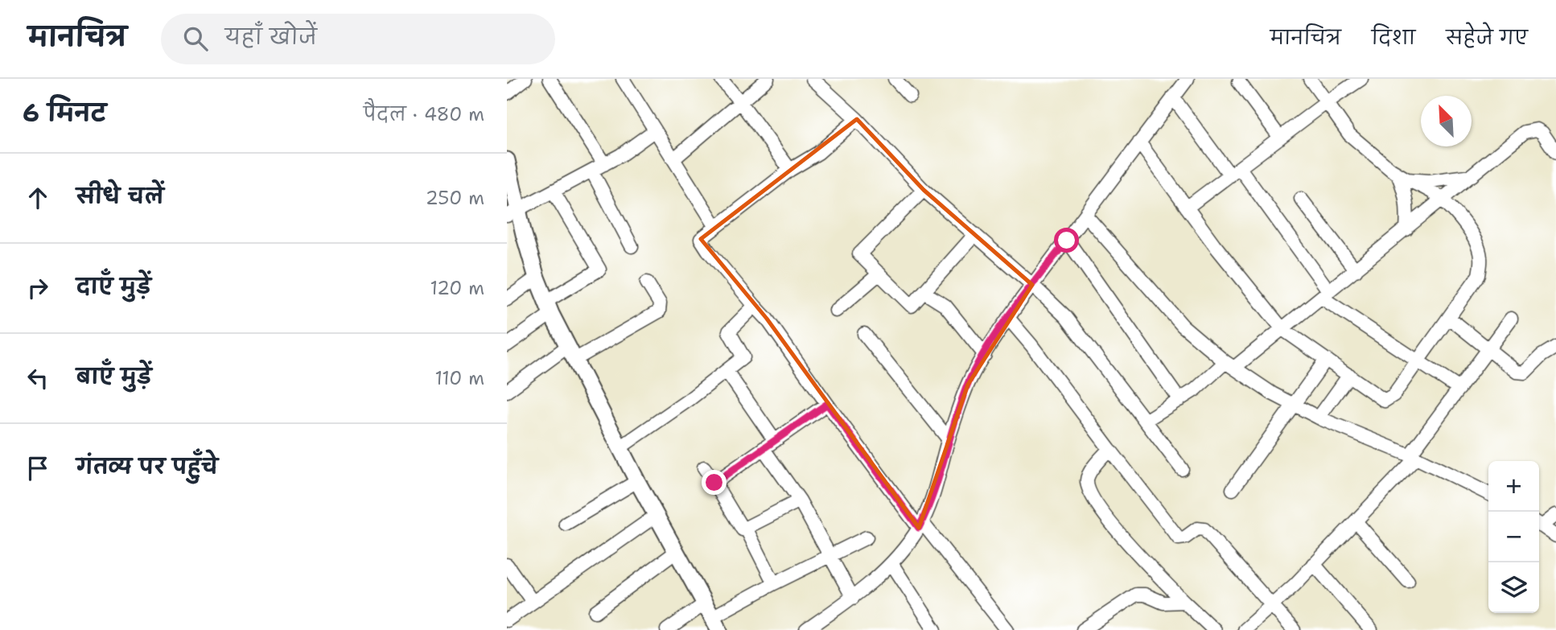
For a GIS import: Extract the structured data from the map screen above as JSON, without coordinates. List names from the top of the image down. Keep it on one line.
{"north":"top left","page":{"header":"मानचित्र","search":"यहाँ खोजें","nav":["मानचित्र","दिशा","सहेजे गए"],"heading":["6 मिनट","पैदल · 480 m"],"list":[["सीधे चलें","250 m"],["दाएँ मुड़ें","120 m"],["बाएँ मुड़ें","110 m"],"गंतव्य पर पहुँचे"],"map_buttons":["+","−"]}}
